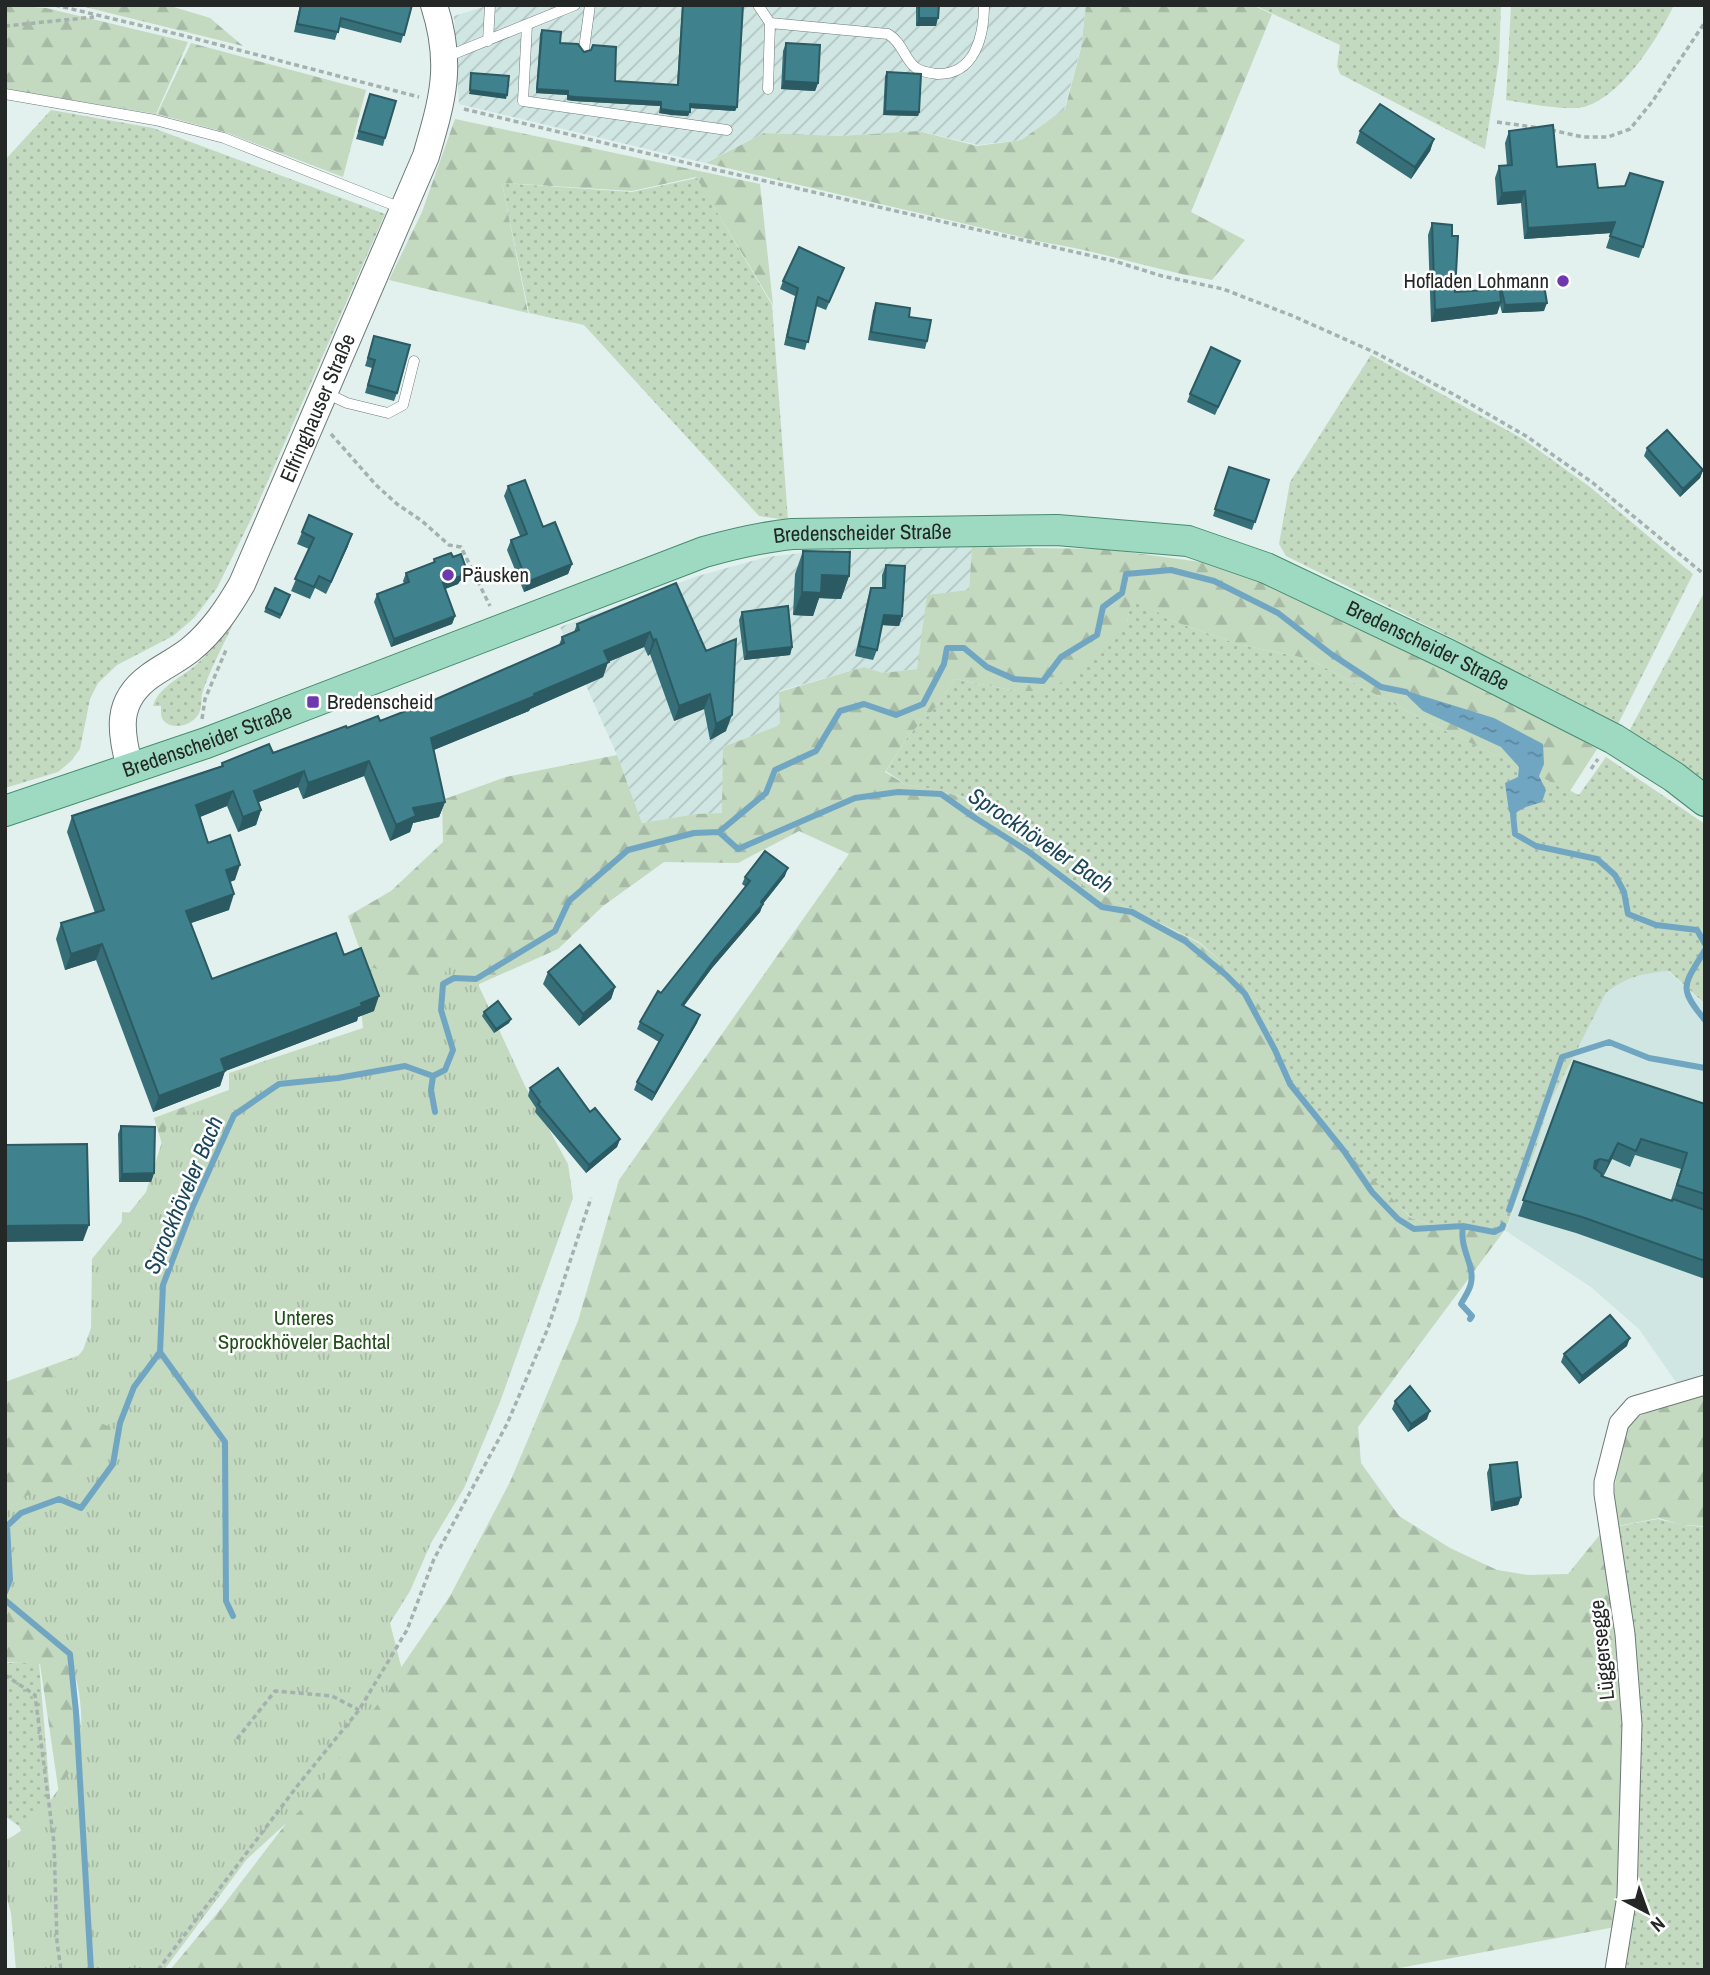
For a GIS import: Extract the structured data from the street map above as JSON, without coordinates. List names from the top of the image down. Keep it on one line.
{"streets":{"main road":["Elfringhauser Straße","Bredenscheider Straße"],"street":["Lüggersegge"]},"crossings":[["Elfringhauser Straße","Bredenscheider Straße"]],"water":["Sprockhöveler Bach"],"parks":["Unteres Sprockhöveler Bachtal"],"places":{"other":["Hofladen Lohmann","Päusken"],"transit":["Bredenscheid"]},"north":"bottom right"}
